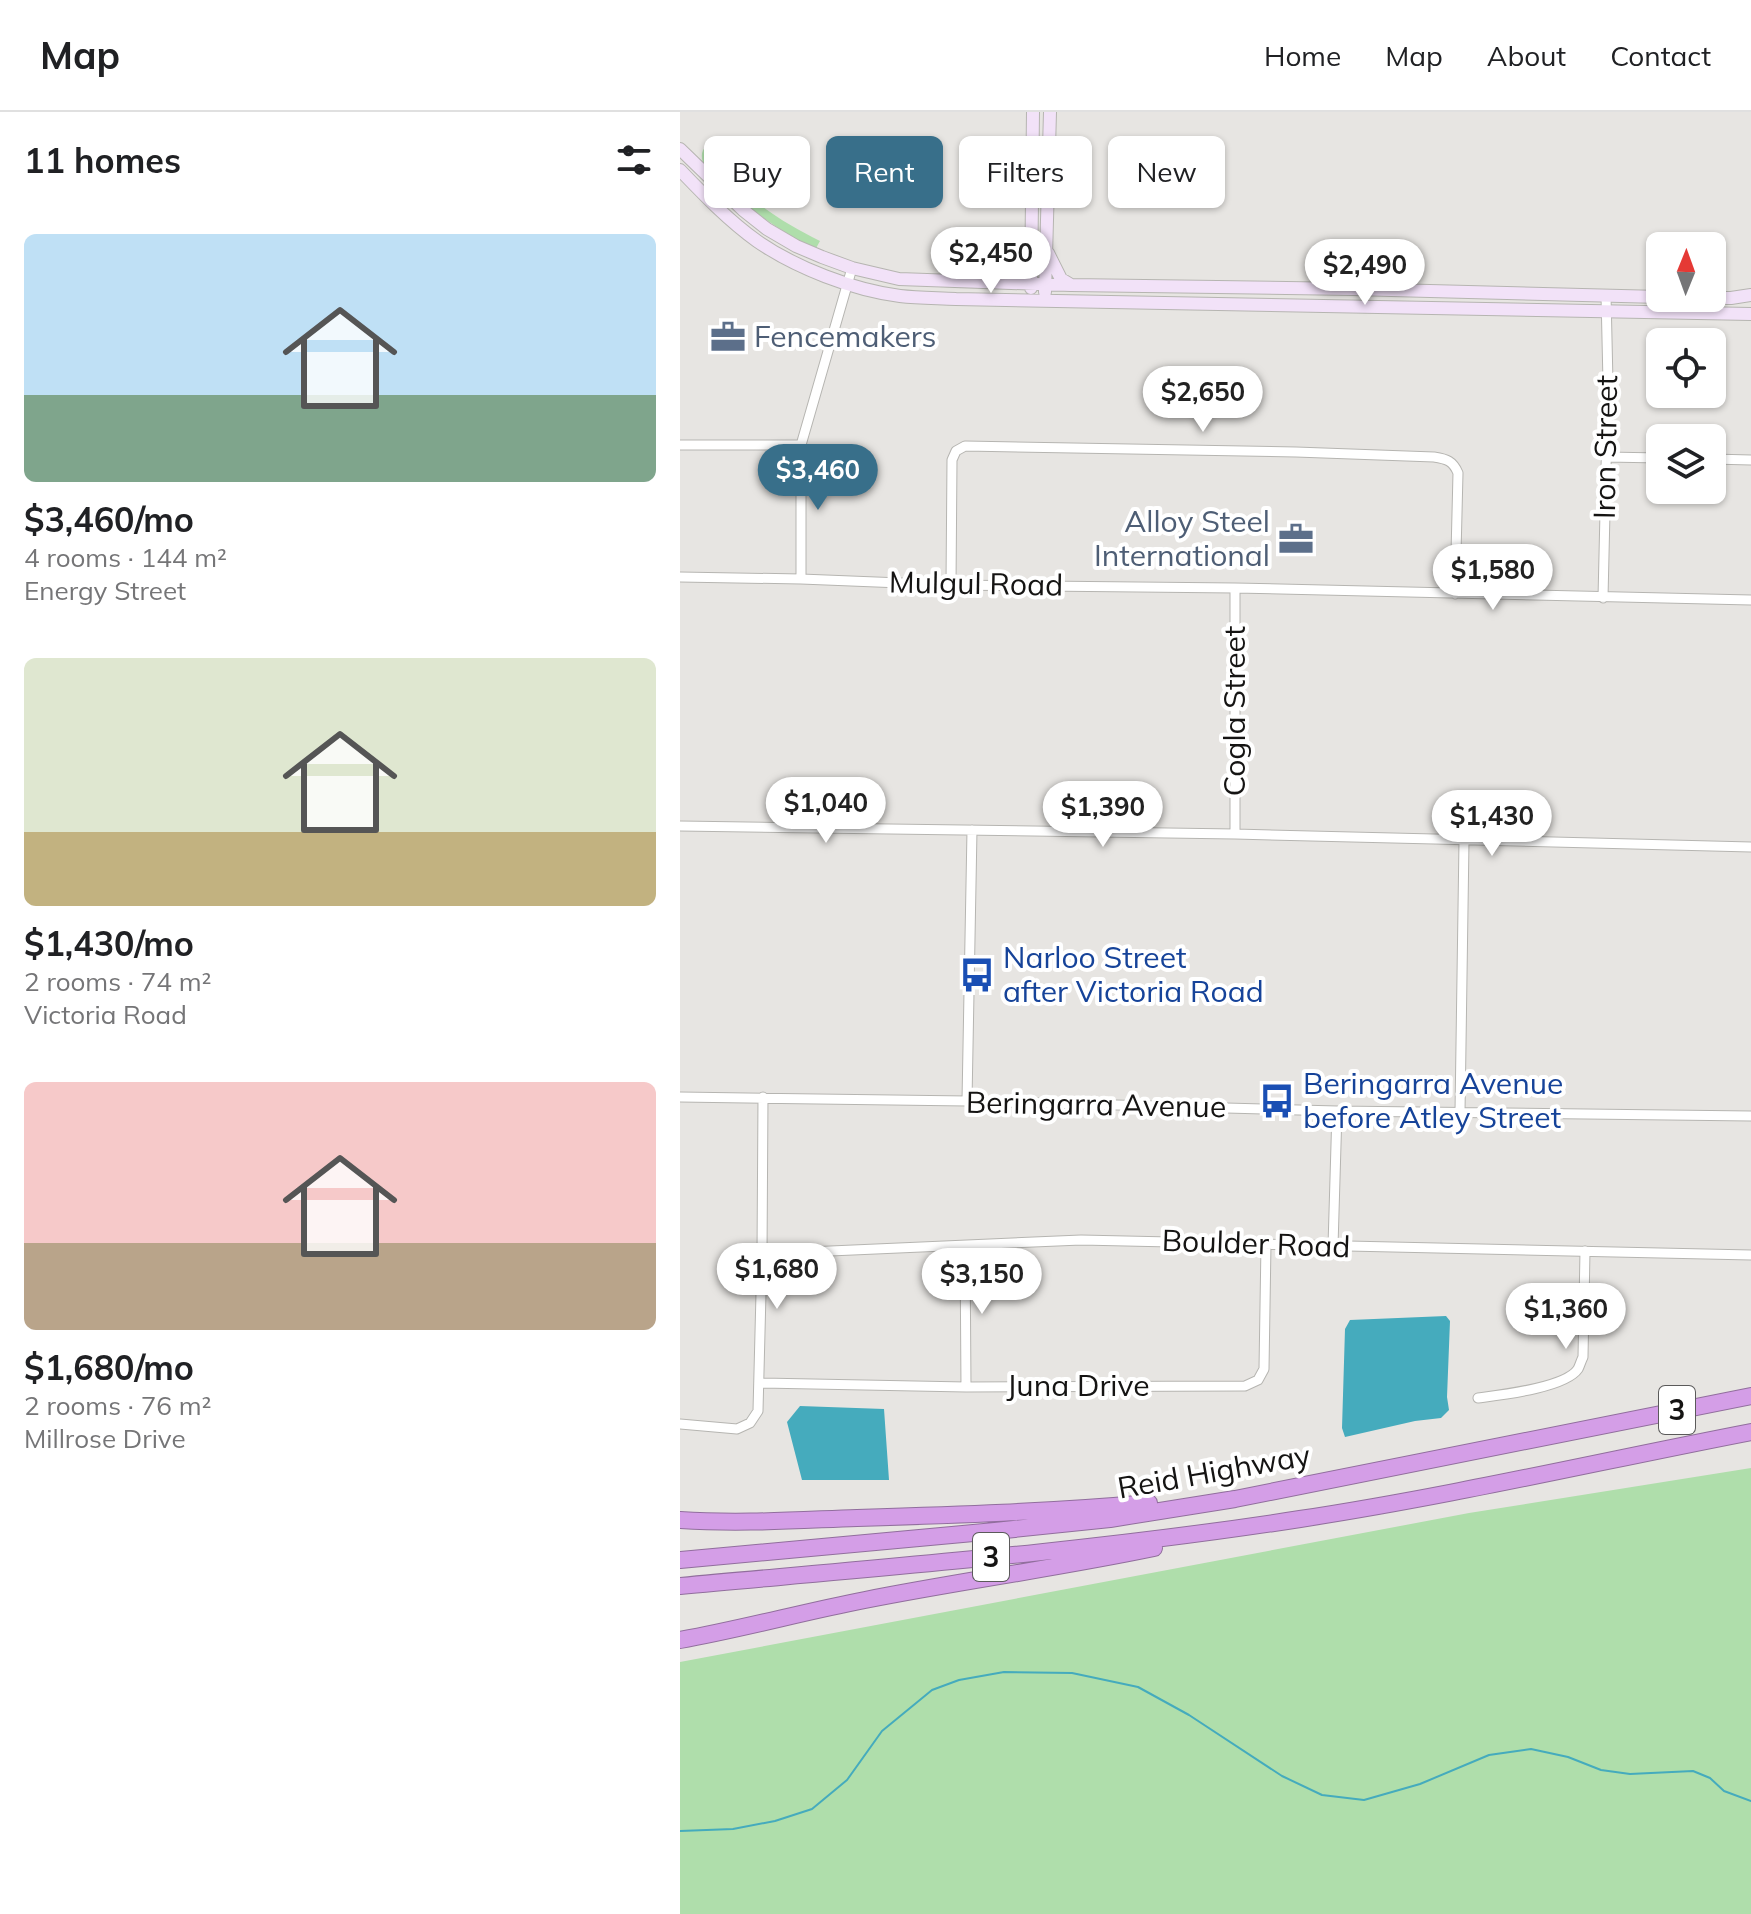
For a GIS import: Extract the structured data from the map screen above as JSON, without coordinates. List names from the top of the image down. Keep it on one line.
{"streets":{"highway":["3","Reid Highway"],"street":["Iron Street","Mulgul Road","Cogla Street","Beringarra Avenue","Boulder Road","Juna Drive"]},"crossings":[["Iron Street","Mulgul Road"],["Mulgul Road","Cogla Street"],["Boulder Road","Juna Drive"]],"places":{"office":["Fencemakers","Alloy Steel International"],"bus stop":["Narloo Street after Victoria Road","Beringarra Avenue before Atley Street"]},"north":"top","page":{"header":"Map","nav":["Home","Map","About","Contact"],"heading":"11 homes","chip":["Buy","Rent","Filters","New"],"list":[{"name":"$3,460/mo","note":"4 rooms · 144 m² · Energy Street"},{"name":"$1,430/mo","note":"2 rooms · 74 m² · Victoria Road"},{"name":"$1,680/mo","note":"2 rooms · 76 m² · Millrose Drive"}],"price":["$2,450","$2,490","$2,650","$3,460","$1,580","$1,040","$1,390","$1,430","$1,680","$3,150","$1,360"]}}
